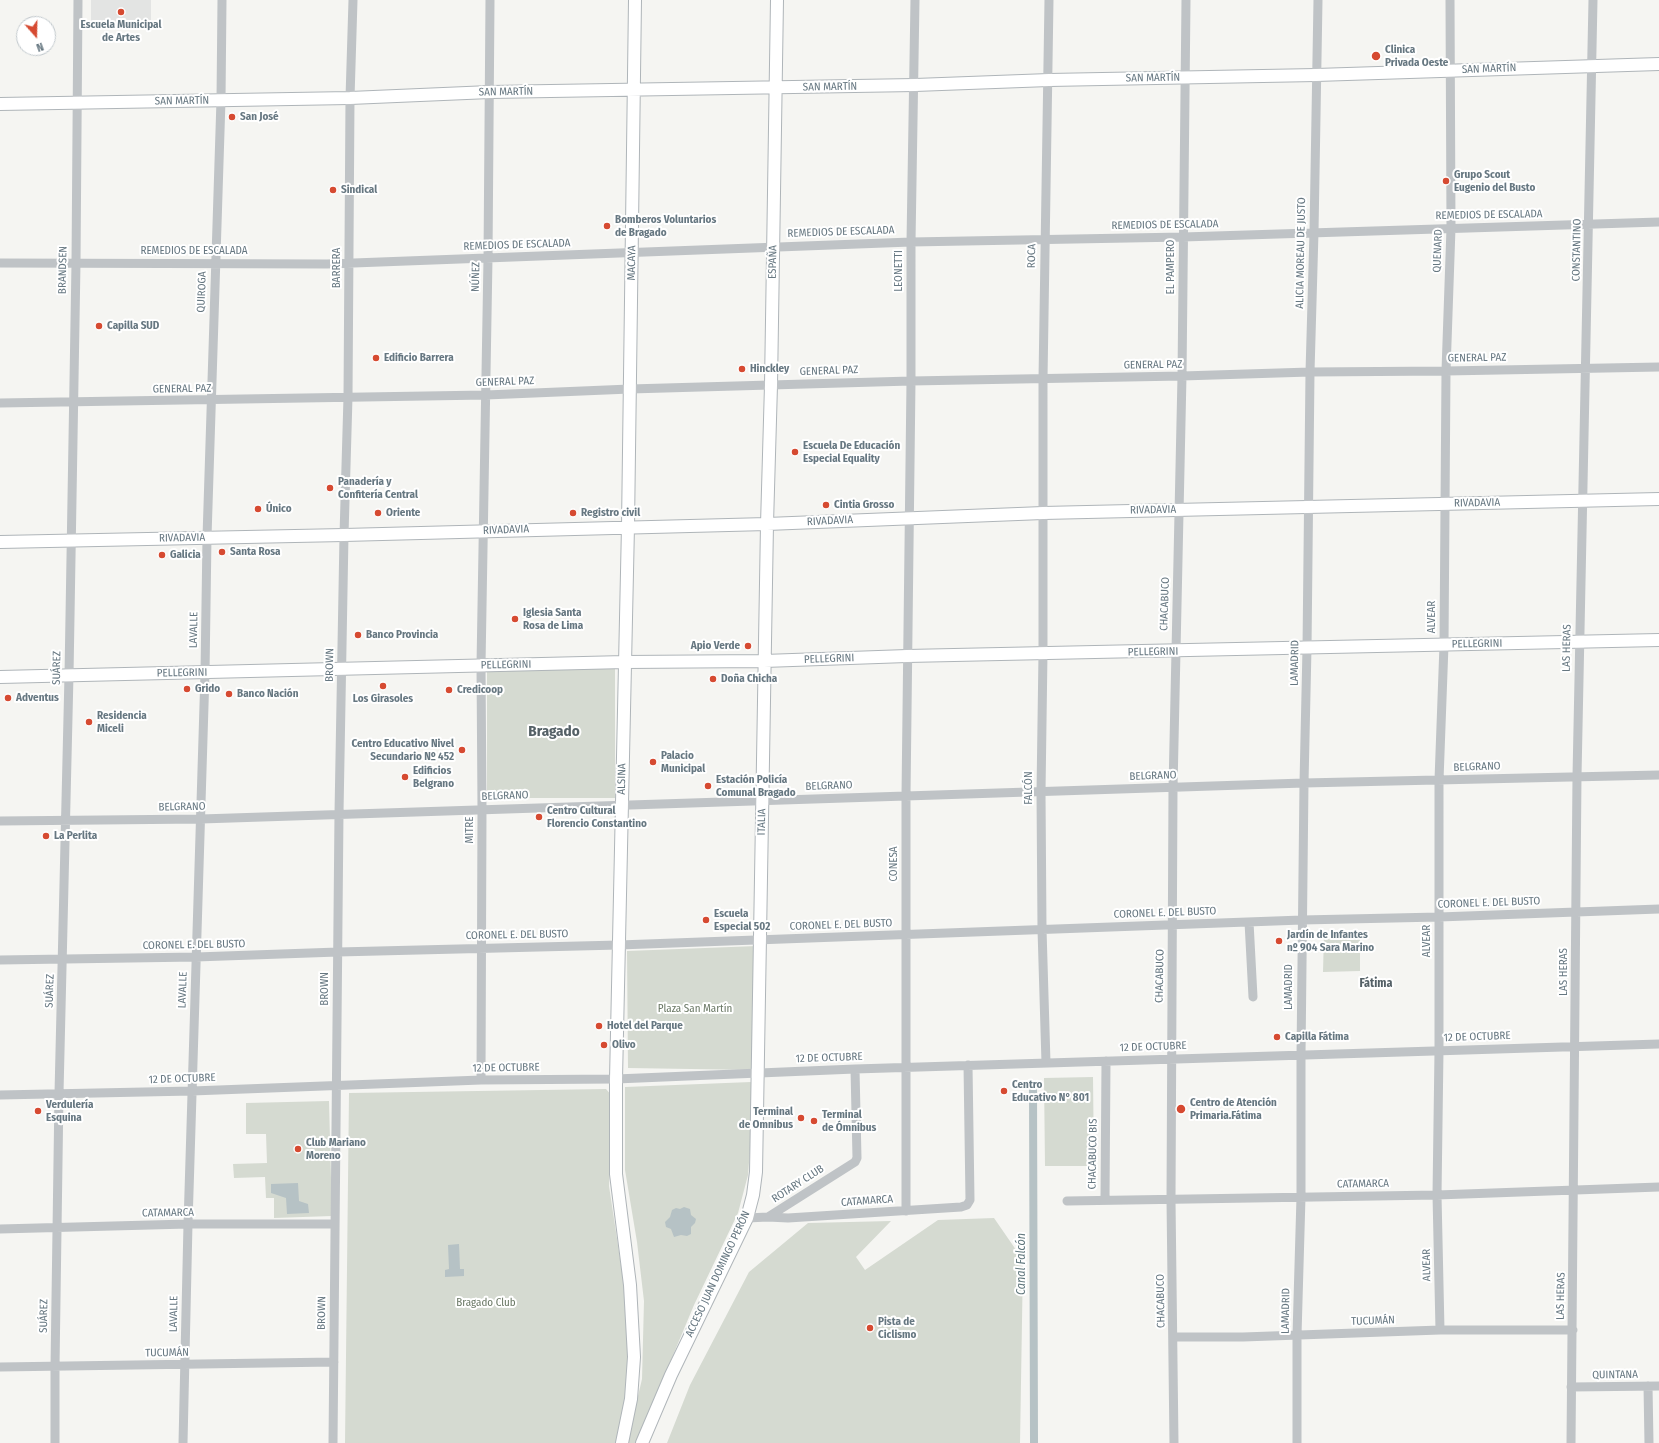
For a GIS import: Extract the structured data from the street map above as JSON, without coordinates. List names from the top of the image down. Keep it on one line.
{"streets":{"main road":["SAN MARTÍN","ESPAÑA","MACAYA","RIVADAVIA","PELLEGRINI","ALSINA","ITALIA","ACCESO JUAN DOMINGO PERÓN"],"street":["REMEDIOS DE ESCALADA","CONSTANTINO","QUENARD","ALICIA MOREAU DE JUSTO","ROCA","EL PAMPERO","BARRERA","BRANDSEN","LEONETTI","NÚÑEZ","QUIROGA","GENERAL PAZ","CHACABUCO","ALVEAR","LAVALLE","LAS HERAS","LAMADRID","BROWN","SUÁREZ","BELGRANO","FALCÓN","MITRE","CONESA","CORONEL E. DEL BUSTO","12 DE OCTUBRE","CHACABUCO BIS","ROTARY CLUB","CATAMARCA","TUCUMÁN","QUINTANA"]},"crossings":[["SAN MARTÍN","CONSTANTINO"],["SAN MARTÍN","QUENARD"],["SAN MARTÍN","ALICIA MOREAU DE JUSTO"],["SAN MARTÍN","ROCA"],["SAN MARTÍN","ESPAÑA"],["SAN MARTÍN","MACAYA"],["SAN MARTÍN","EL PAMPERO"],["SAN MARTÍN","BARRERA"],["SAN MARTÍN","BRANDSEN"],["SAN MARTÍN","LEONETTI"],["SAN MARTÍN","NÚÑEZ"],["SAN MARTÍN","QUIROGA"],["REMEDIOS DE ESCALADA","CONSTANTINO"],["REMEDIOS DE ESCALADA","QUENARD"],["REMEDIOS DE ESCALADA","ALICIA MOREAU DE JUSTO"],["REMEDIOS DE ESCALADA","ROCA"],["REMEDIOS DE ESCALADA","ESPAÑA"],["REMEDIOS DE ESCALADA","MACAYA"],["REMEDIOS DE ESCALADA","EL PAMPERO"],["REMEDIOS DE ESCALADA","BARRERA"],["REMEDIOS DE ESCALADA","BRANDSEN"],["REMEDIOS DE ESCALADA","LEONETTI"],["REMEDIOS DE ESCALADA","NÚÑEZ"],["REMEDIOS DE ESCALADA","QUIROGA"],["CONSTANTINO","GENERAL PAZ"],["CONSTANTINO","RIVADAVIA"],["CONSTANTINO","LAS HERAS"],["QUENARD","GENERAL PAZ"],["QUENARD","RIVADAVIA"],["QUENARD","ALVEAR"],["ALICIA MOREAU DE JUSTO","GENERAL PAZ"],["ALICIA MOREAU DE JUSTO","RIVADAVIA"],["ALICIA MOREAU DE JUSTO","LAMADRID"],["ROCA","GENERAL PAZ"],["ROCA","RIVADAVIA"],["ROCA","FALCÓN"],["ESPAÑA","GENERAL PAZ"],["ESPAÑA","RIVADAVIA"],["ESPAÑA","ITALIA"],["MACAYA","GENERAL PAZ"],["MACAYA","RIVADAVIA"],["MACAYA","ALSINA"],["EL PAMPERO","GENERAL PAZ"],["EL PAMPERO","RIVADAVIA"],["EL PAMPERO","CHACABUCO"],["BARRERA","GENERAL PAZ"],["BARRERA","RIVADAVIA"],["BARRERA","BROWN"],["BRANDSEN","GENERAL PAZ"],["BRANDSEN","RIVADAVIA"],["BRANDSEN","SUÁREZ"],["LEONETTI","GENERAL PAZ"],["LEONETTI","RIVADAVIA"],["LEONETTI","CONESA"],["NÚÑEZ","GENERAL PAZ"],["NÚÑEZ","RIVADAVIA"],["NÚÑEZ","MITRE"],["QUIROGA","GENERAL PAZ"],["QUIROGA","RIVADAVIA"],["QUIROGA","LAVALLE"],["RIVADAVIA","CHACABUCO"],["RIVADAVIA","ALVEAR"],["RIVADAVIA","LAVALLE"],["RIVADAVIA","LAS HERAS"],["RIVADAVIA","LAMADRID"],["RIVADAVIA","BROWN"],["RIVADAVIA","SUÁREZ"],["RIVADAVIA","ALSINA"],["RIVADAVIA","FALCÓN"],["RIVADAVIA","ITALIA"],["RIVADAVIA","MITRE"],["RIVADAVIA","CONESA"],["CHACABUCO","PELLEGRINI"],["CHACABUCO","BELGRANO"],["CHACABUCO","CORONEL E. DEL BUSTO"],["CHACABUCO","12 DE OCTUBRE"],["CHACABUCO","CATAMARCA"],["CHACABUCO","TUCUMÁN"],["ALVEAR","PELLEGRINI"],["ALVEAR","BELGRANO"],["ALVEAR","CORONEL E. DEL BUSTO"],["ALVEAR","12 DE OCTUBRE"],["ALVEAR","CATAMARCA"],["ALVEAR","TUCUMÁN"],["LAVALLE","PELLEGRINI"],["LAVALLE","BELGRANO"],["LAVALLE","CORONEL E. DEL BUSTO"],["LAVALLE","12 DE OCTUBRE"],["LAVALLE","CATAMARCA"],["LAVALLE","TUCUMÁN"],["PELLEGRINI","LAS HERAS"],["PELLEGRINI","LAMADRID"],["PELLEGRINI","BROWN"],["PELLEGRINI","SUÁREZ"],["PELLEGRINI","ALSINA"],["PELLEGRINI","FALCÓN"],["PELLEGRINI","ITALIA"],["PELLEGRINI","MITRE"],["PELLEGRINI","CONESA"],["LAS HERAS","BELGRANO"],["LAS HERAS","CORONEL E. DEL BUSTO"],["LAS HERAS","12 DE OCTUBRE"],["LAS HERAS","CATAMARCA"],["LAS HERAS","TUCUMÁN"],["LAS HERAS","QUINTANA"],["LAMADRID","BELGRANO"],["LAMADRID","CORONEL E. DEL BUSTO"],["LAMADRID","12 DE OCTUBRE"],["LAMADRID","CATAMARCA"],["LAMADRID","TUCUMÁN"],["BROWN","BELGRANO"],["BROWN","CORONEL E. DEL BUSTO"],["BROWN","12 DE OCTUBRE"],["BROWN","CATAMARCA"],["BROWN","TUCUMÁN"],["SUÁREZ","BELGRANO"],["SUÁREZ","CORONEL E. DEL BUSTO"],["SUÁREZ","12 DE OCTUBRE"],["SUÁREZ","CATAMARCA"],["SUÁREZ","TUCUMÁN"],["BELGRANO","ALSINA"],["BELGRANO","FALCÓN"],["BELGRANO","ITALIA"],["BELGRANO","MITRE"],["BELGRANO","CONESA"],["ALSINA","CORONEL E. DEL BUSTO"],["ALSINA","12 DE OCTUBRE"],["FALCÓN","CORONEL E. DEL BUSTO"],["FALCÓN","12 DE OCTUBRE"],["ITALIA","CORONEL E. DEL BUSTO"],["ITALIA","12 DE OCTUBRE"],["ITALIA","ACCESO JUAN DOMINGO PERÓN"],["MITRE","CORONEL E. DEL BUSTO"],["MITRE","12 DE OCTUBRE"],["CONESA","CORONEL E. DEL BUSTO"],["CONESA","12 DE OCTUBRE"],["CONESA","CATAMARCA"],["12 DE OCTUBRE","CHACABUCO BIS"],["12 DE OCTUBRE","ROTARY CLUB"],["12 DE OCTUBRE","CATAMARCA"],["12 DE OCTUBRE","ACCESO JUAN DOMINGO PERÓN"],["CHACABUCO BIS","CATAMARCA"],["ROTARY CLUB","CATAMARCA"],["ROTARY CLUB","ACCESO JUAN DOMINGO PERÓN"]],"districts":["Bragado","Fátima"],"water":["Canal Falcón"],"parks":["Plaza San Martín","Bragado Club"],"places":["Escuela Municipal de Artes","Clinica Privada Oeste","San José","Grupo Scout Eugenio del Busto","Sindical","Bomberos Voluntarios de Bragado","Capilla SUD","Edificio Barrera","Hinckley","Escuela De Educación Especial Equality","Panadería y Confitería Central","Cintia Grosso","Único","Oriente","Registro civil","Santa Rosa","Galicia","Iglesia Santa Rosa de Lima","Banco Provincia","Apio Verde","Doña Chicha","Los Girasoles","Grido","Credicoop","Banco Nación","Adventus","Residencia Miceli","Centro Educativo Nivel Secundario Nº 452","Palacio Municipal","Edificios Belgrano","Estación Policía Comunal Bragado","Centro Cultural Florencio Constantino","La Perlita","Escuela Especial 502","Jardín de Infantes nº 904 Sara Marino","Hotel del Parque","Capilla Fátima","Olivo","Centro Educativo N° 801","Centro de Atención Primaria.Fátima","Verdulería Esquina","Terminal de Omnibus","Terminal de Ómnibus","Club Mariano Moreno","Pista de Ciclismo"],"north":"bottom"}
